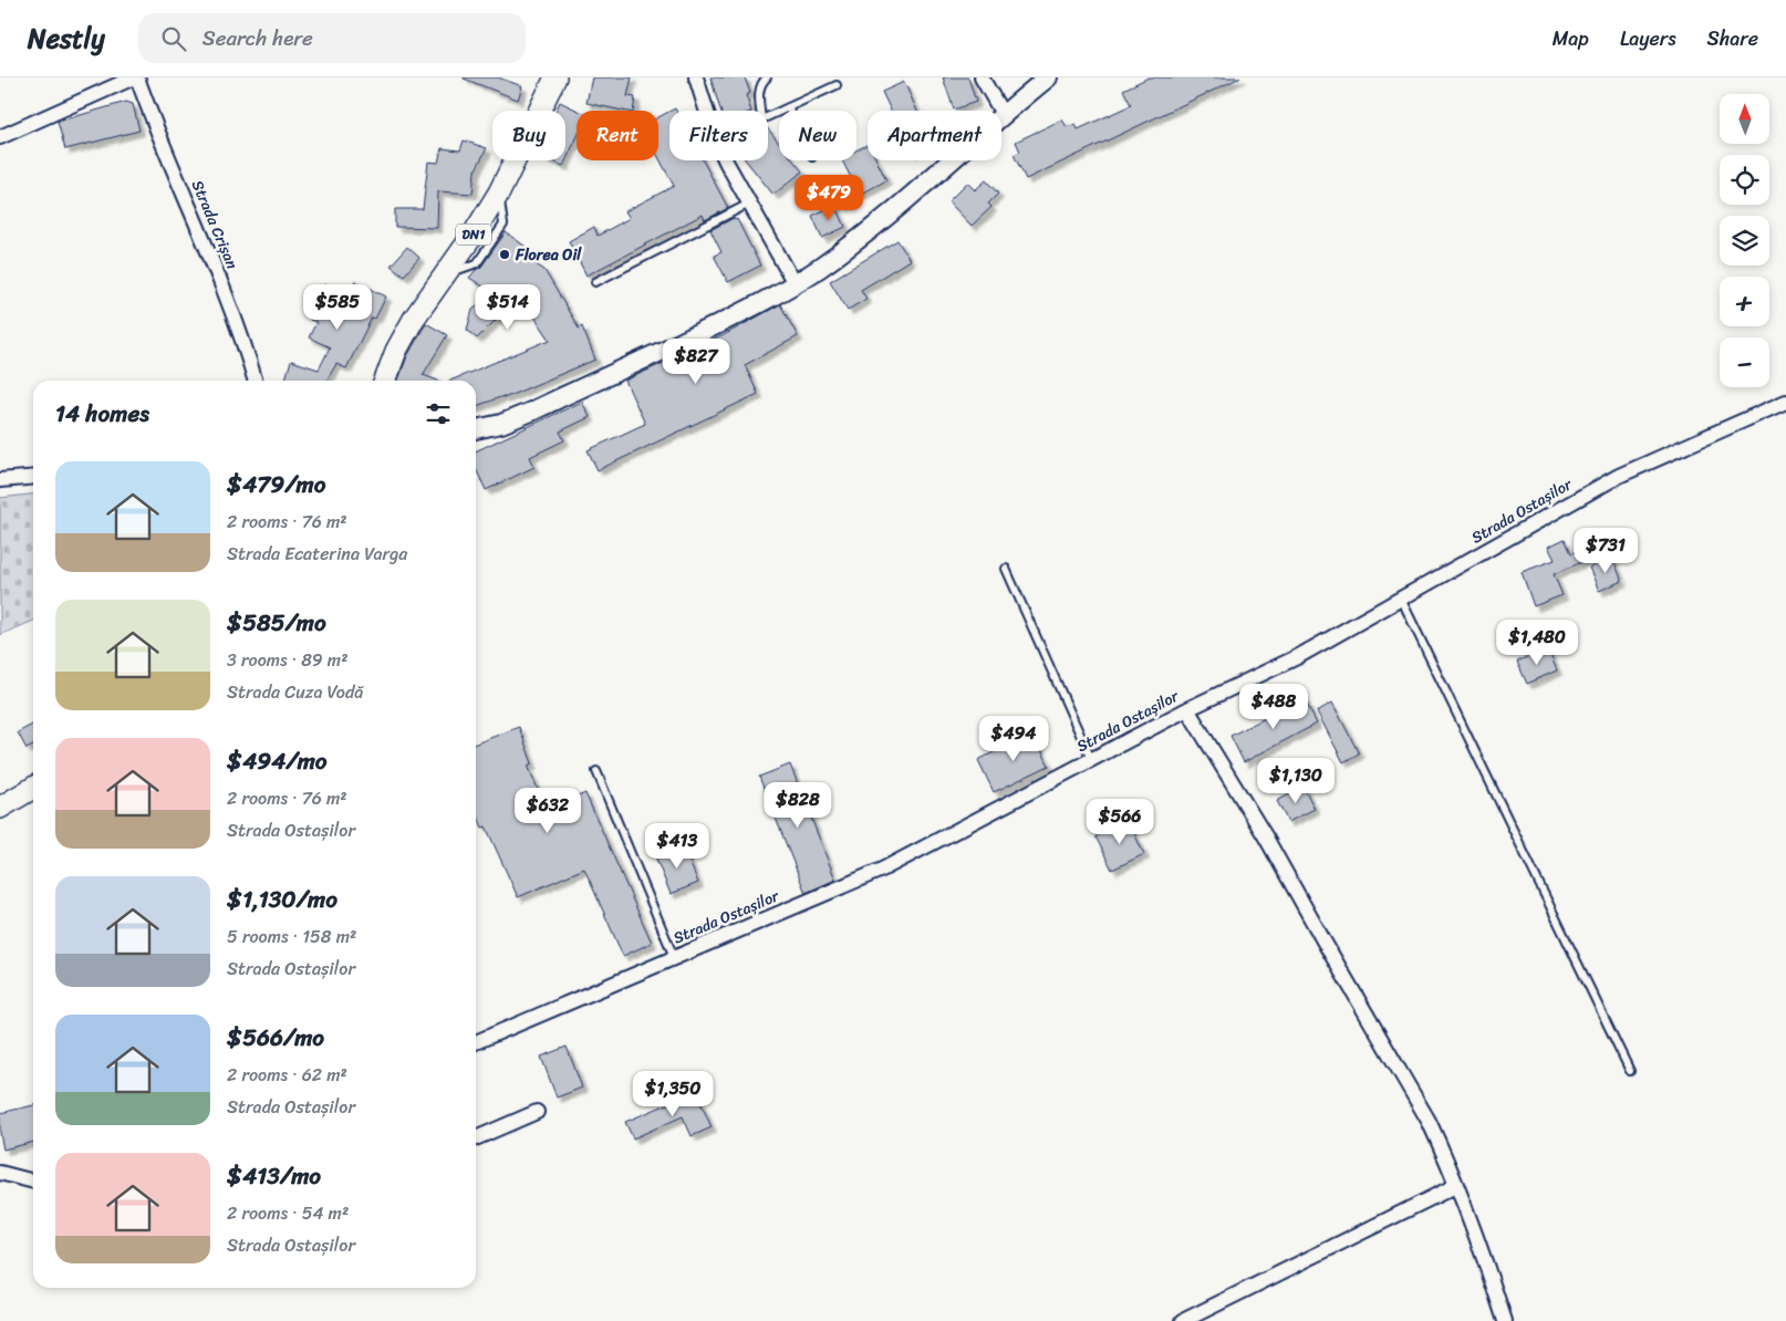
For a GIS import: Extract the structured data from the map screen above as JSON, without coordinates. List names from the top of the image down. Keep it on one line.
{"streets":{"main road":["DN1"],"street":["Strada Crișan","Strada Ostașilor"]},"places":["Florea Oil"],"north":"top","page":{"header":"Nestly","search":"Search here","nav":["Map","Layers","Share"],"map_buttons":["+","−"],"chip":["Buy","Rent","Filters","New","Apartment"],"price":["$479","$585","$514","$827","$731","$1,480","$488","$494","$1,130","$828","$632","$566","$413","$1,350"],"heading":"14 homes","list":[{"name":"$479/mo","note":"2 rooms · 76 m² · Strada Ecaterina Varga"},{"name":"$585/mo","note":"3 rooms · 89 m² · Strada Cuza Vodă"},{"name":"$494/mo","note":"2 rooms · 76 m² · Strada Ostașilor"},{"name":"$1,130/mo","note":"5 rooms · 158 m² · Strada Ostașilor"},{"name":"$566/mo","note":"2 rooms · 62 m² · Strada Ostașilor"},{"name":"$413/mo","note":"2 rooms · 54 m² · Strada Ostașilor"}]}}
